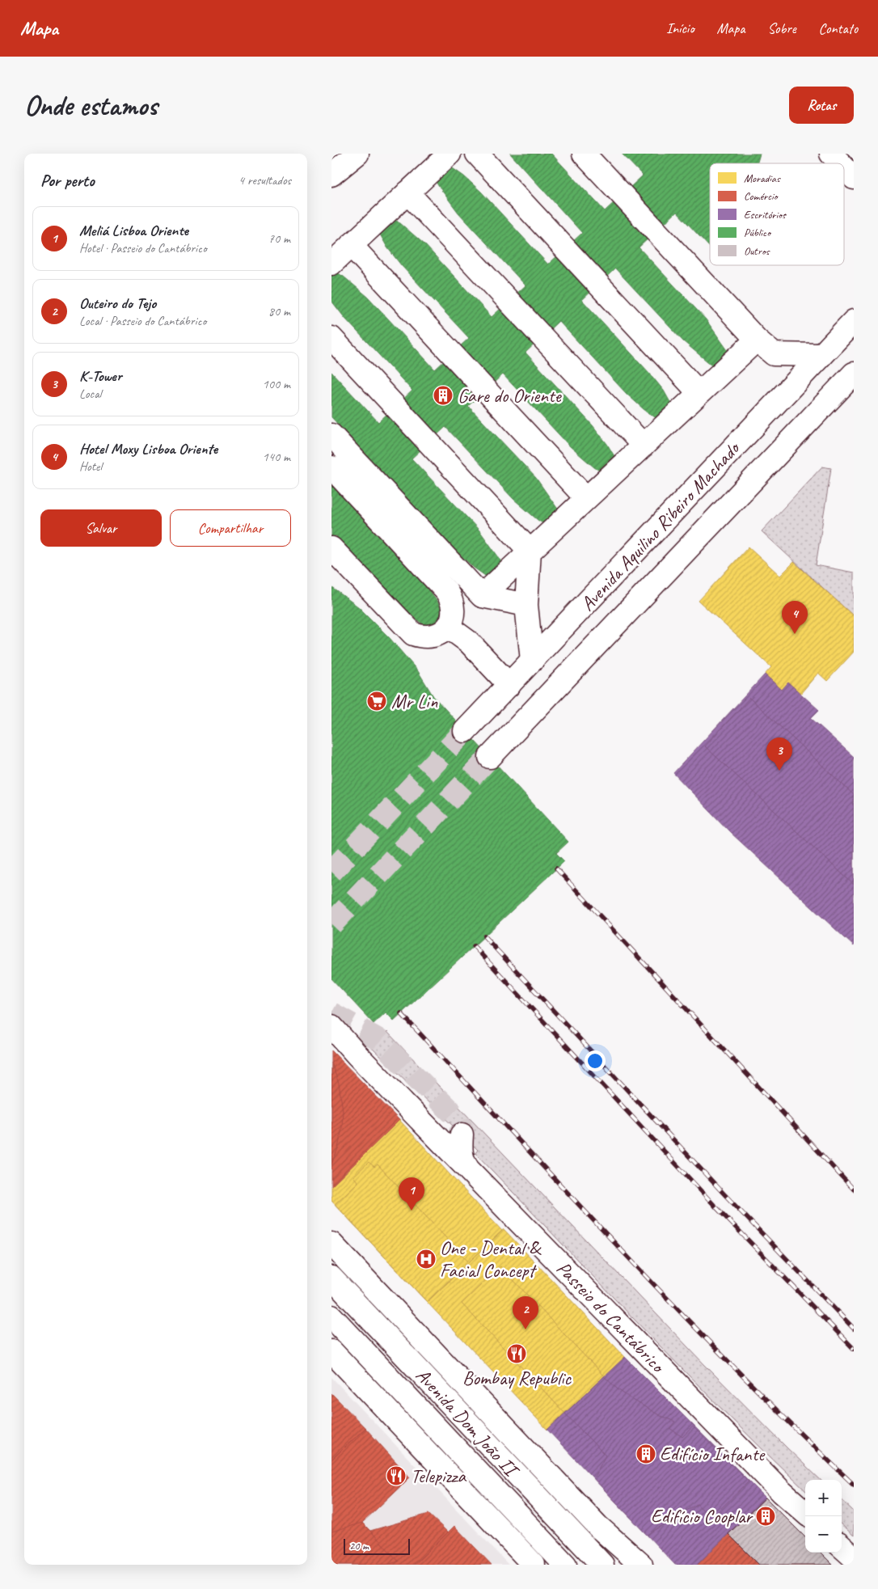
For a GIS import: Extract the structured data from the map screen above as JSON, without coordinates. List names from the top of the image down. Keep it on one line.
{"streets":{"main road":["Avenida Aquilino Ribeiro Machado","Passeio do Cantábrico","Avenida Dom João II"]},"places":{"building":["Gare do Oriente","Edifício Infante","Edifício Cooplar"],"supermarket":["Mr Lin"],"hospital":["One - Dental & Facial Concept"],"restaurant":["Bombay Republic","Telepizza"]},"legend":["Moradias","Comércio","Escritórios","Público","Outros"],"scale_bar":"20 m","page":{"header":"Mapa","nav":["Início","Mapa","Sobre","Contato"],"buttons":["Rotas",["Salvar","Compartilhar"]],"title":"Onde estamos","heading":["Por perto","4 resultados"],"list":[{"mark":"1","name":"Meliá Lisboa Oriente","note":"Hotel · Passeio do Cantábrico","value":"70 m"},{"mark":"2","name":"Outeiro do Tejo","note":"Local · Passeio do Cantábrico","value":"80 m"},{"mark":"3","name":"K-Tower","note":"Local","value":"100 m"},{"mark":"4","name":"Hotel Moxy Lisboa Oriente","note":"Hotel","value":"140 m"}],"pins":["4","3","1","2"],"map_buttons":["+","−"],"scale":"20 m"}}
